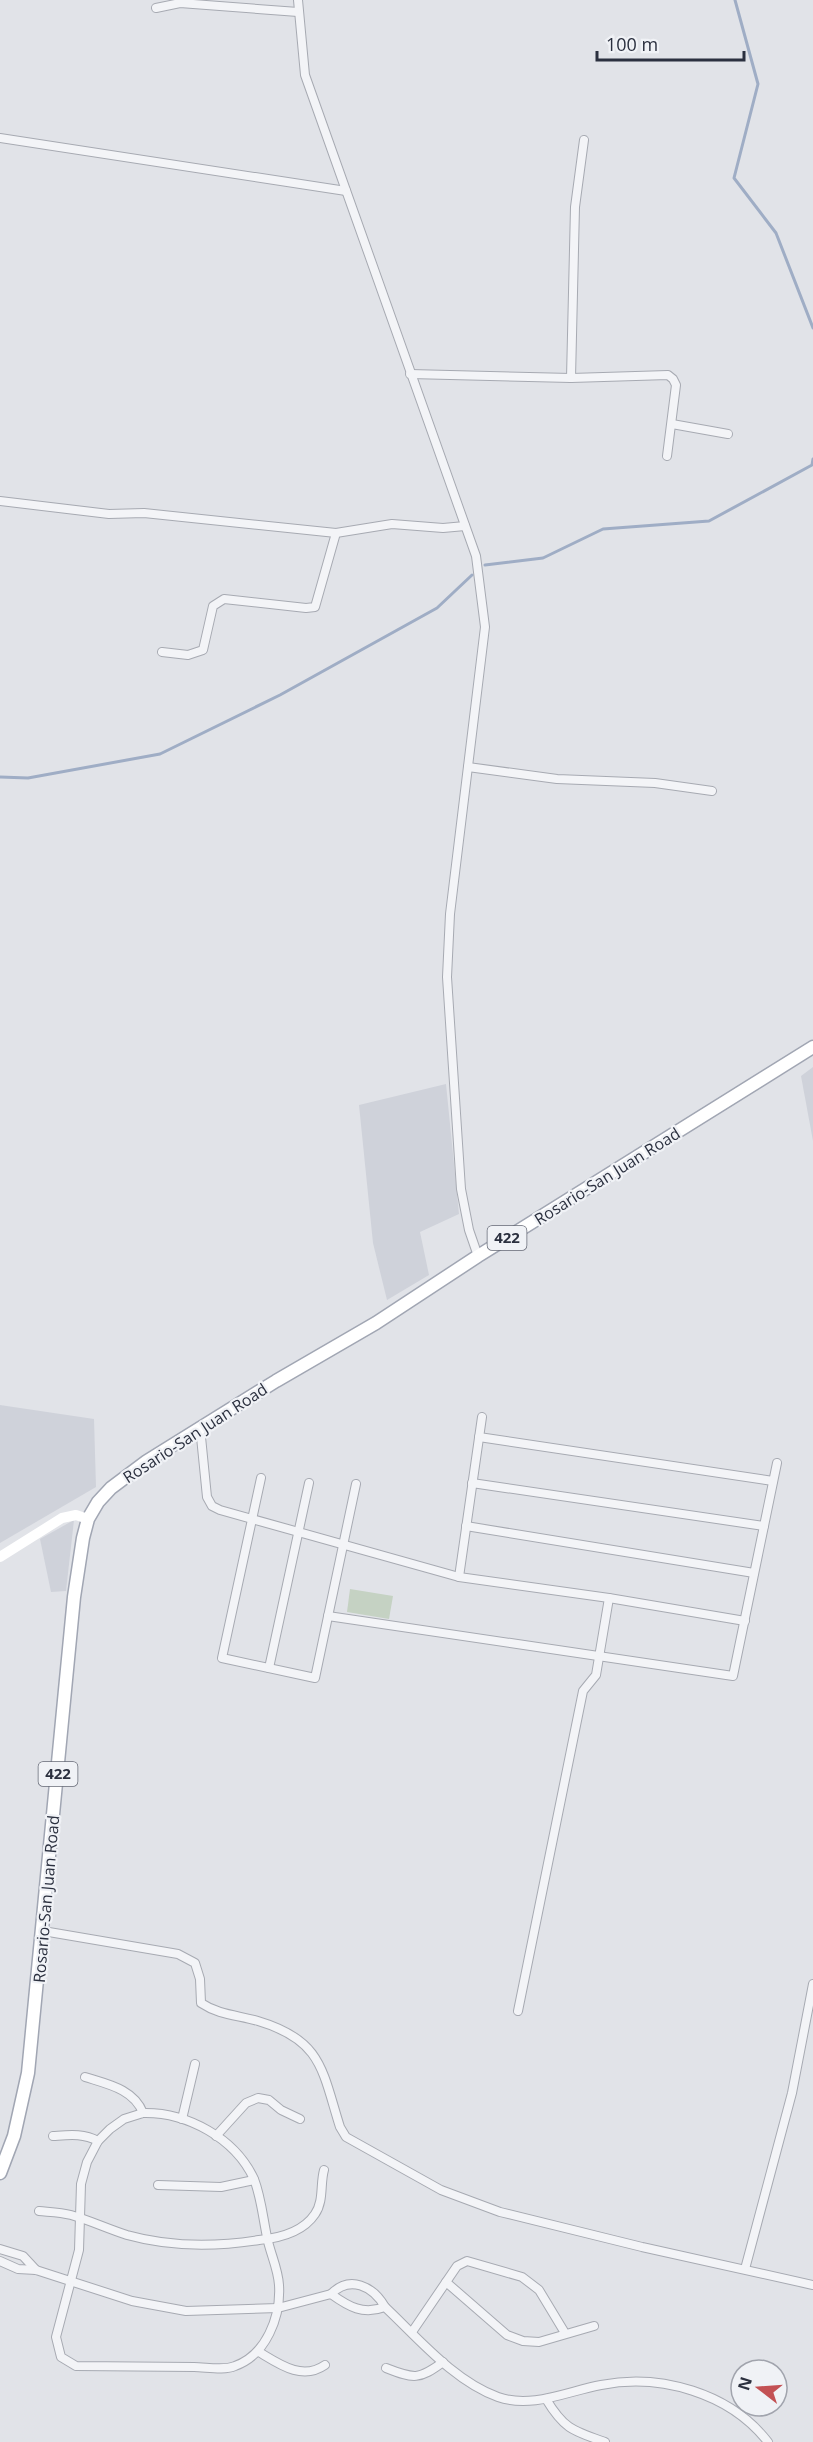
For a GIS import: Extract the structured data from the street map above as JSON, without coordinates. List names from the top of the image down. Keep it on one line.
{"streets":{"main road":["Rosario-San Juan Road","422"]},"scale_bar":"100 m","north":"left"}
